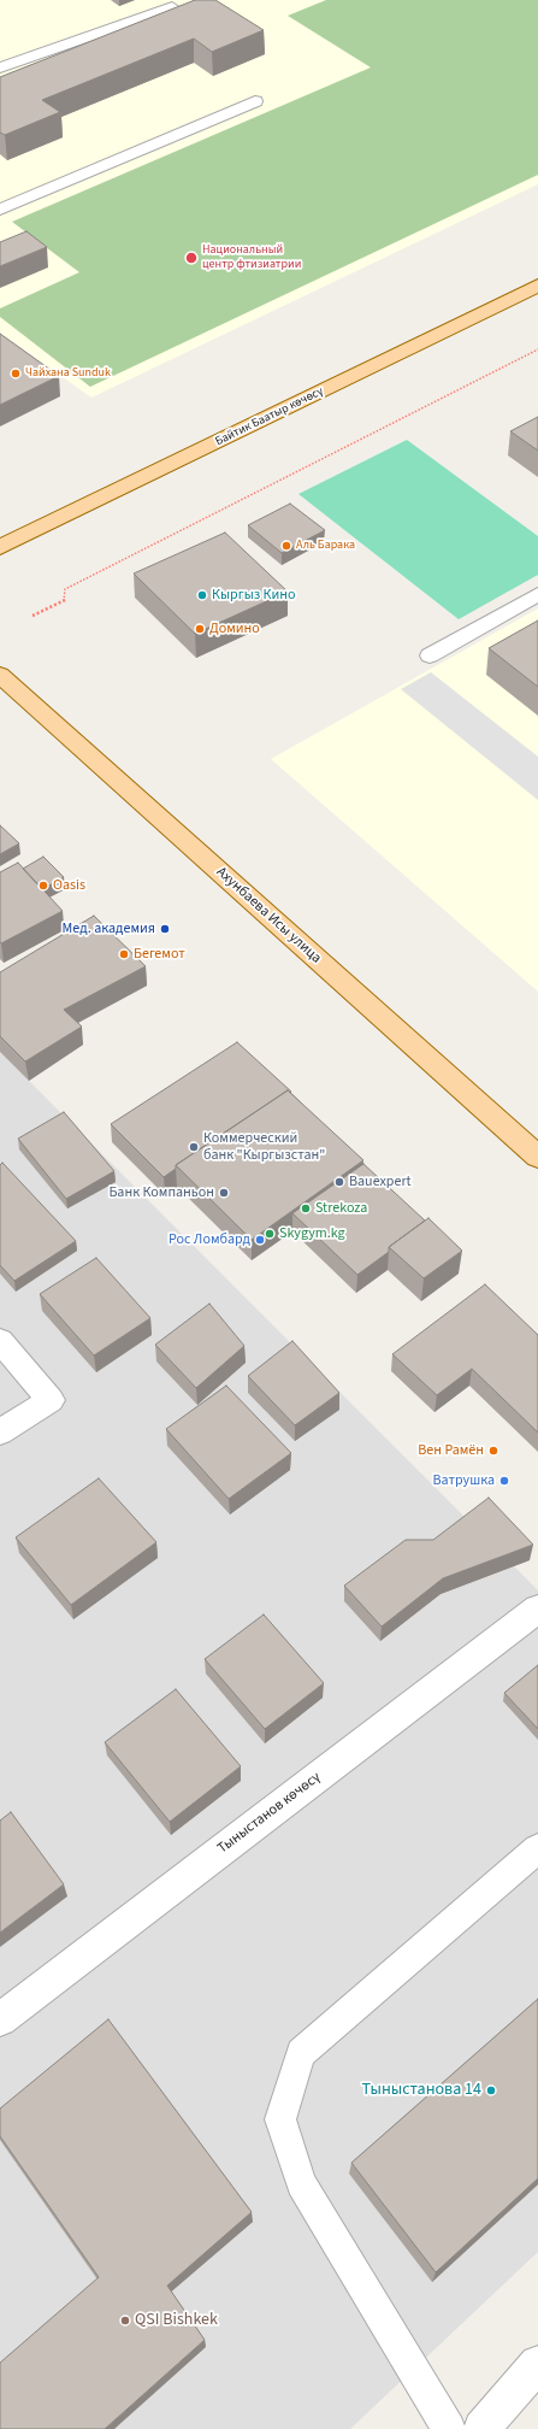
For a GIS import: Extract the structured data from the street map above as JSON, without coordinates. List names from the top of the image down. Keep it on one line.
{"streets":{"main road":["Байтик Баатыр көчөсү","Ахунбаева Исы улица"],"street":["Тыныстанов көчөсү"]},"places":["Национальный центр фтизиатрии","Чайхана Sunduk","Аль Барака","Кыргыз Кино","Домино","Oasis","Мед. академия","Бегемот","Коммерческий банк \"Кыргызстан\"","Bauexpert","Банк Компаньон","Strekoza","Skygym.kg","Рос Ломбард","Вен Рамён","Ватрушка","Тыныстанова 14","QSI Bishkek"]}
